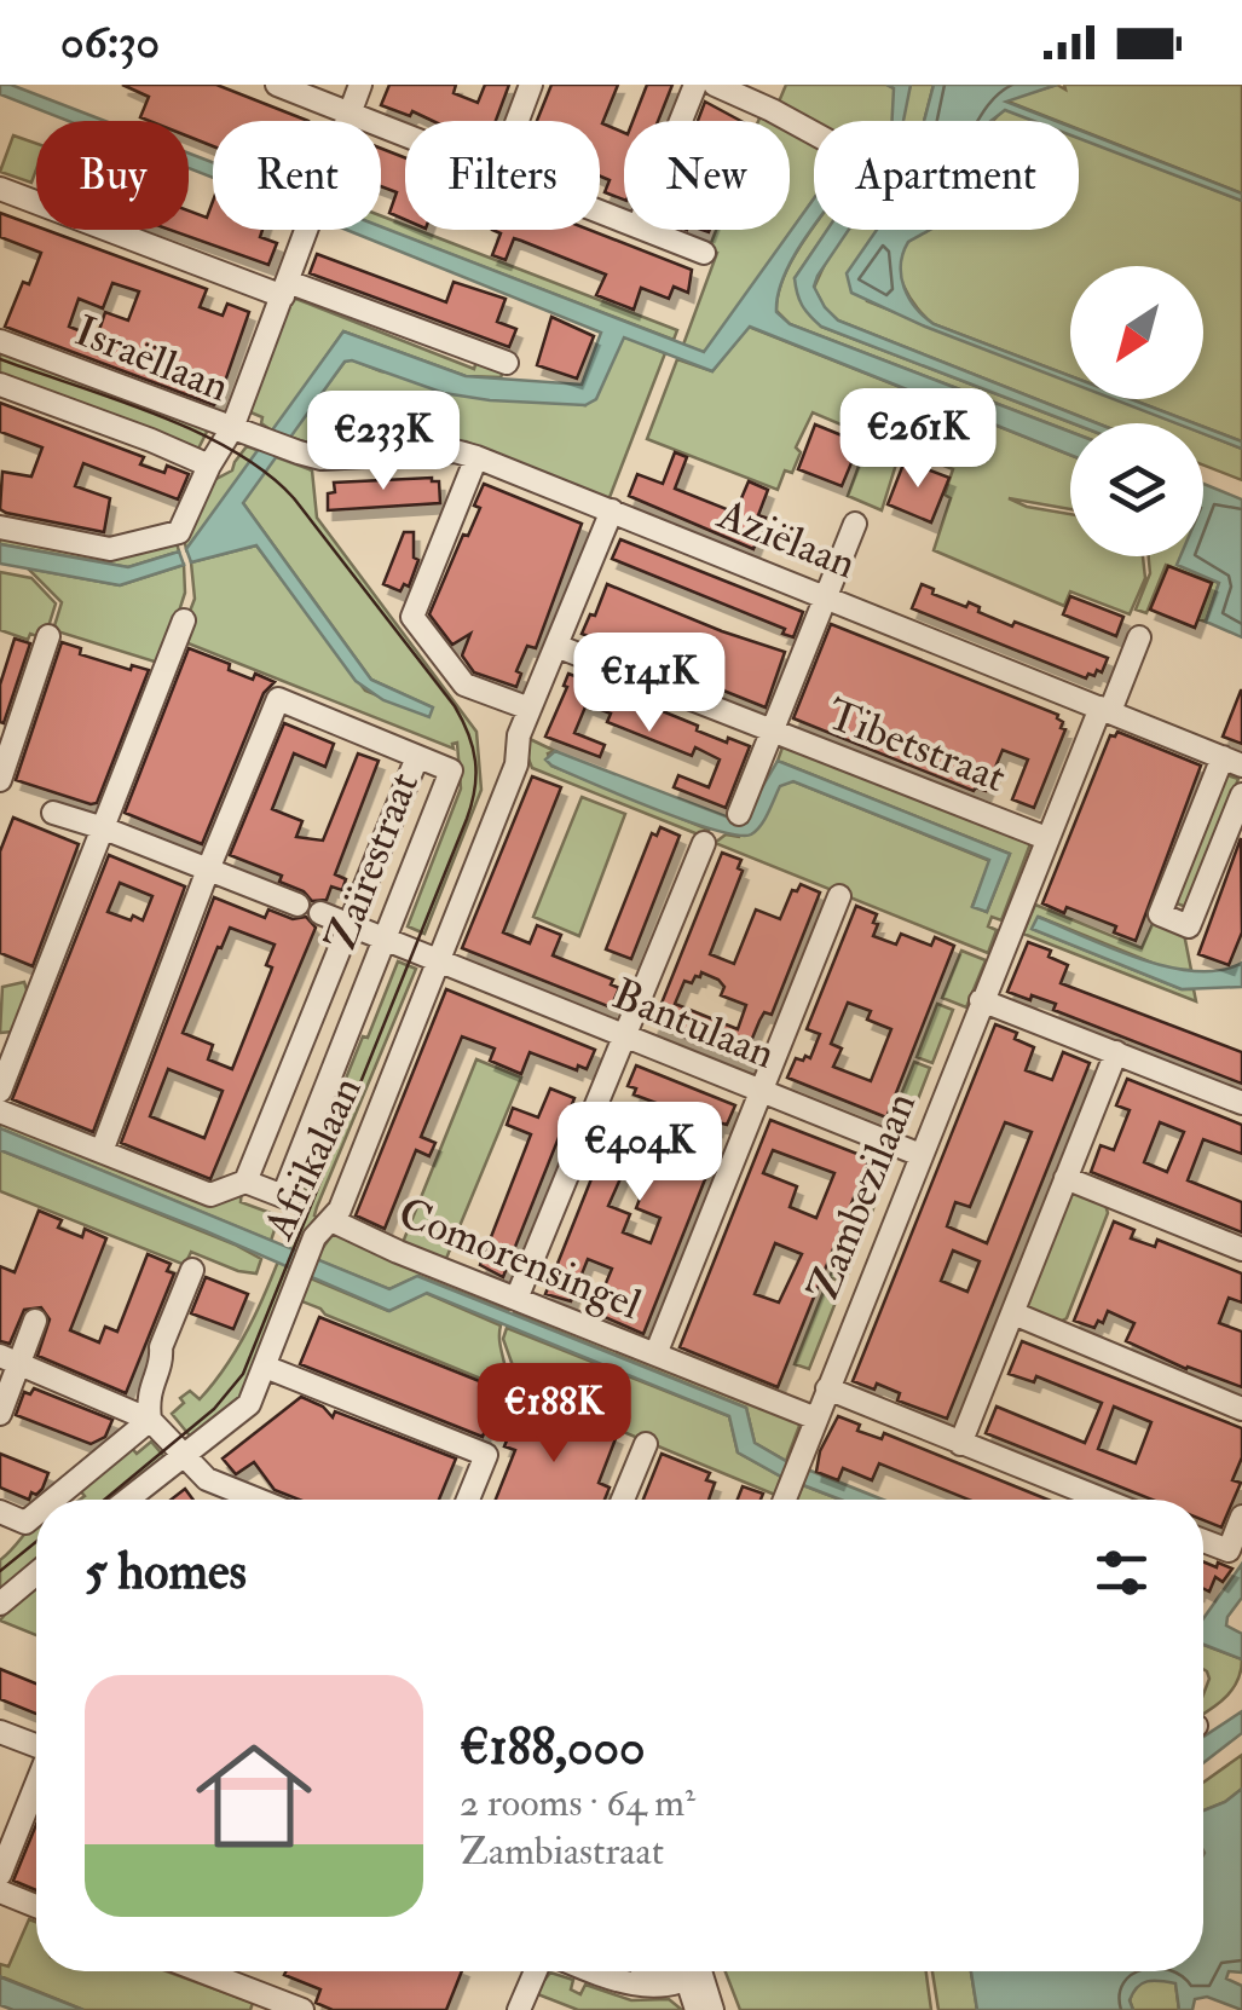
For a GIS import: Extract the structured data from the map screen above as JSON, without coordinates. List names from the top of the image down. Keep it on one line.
{"streets":{"street":["Israëllaan","Aziëlaan","Tibetstraat","Zaïrestraat","Bantulaan","Afrikalaan","Zambezilaan","Comorensingel"]},"crossings":[["Israëllaan","Aziëlaan"],["Aziëlaan","Afrikalaan"],["Tibetstraat","Afrikalaan"],["Tibetstraat","Zambezilaan"],["Zaïrestraat","Bantulaan"],["Bantulaan","Afrikalaan"],["Bantulaan","Zambezilaan"],["Afrikalaan","Comorensingel"],["Zambezilaan","Comorensingel"]],"north":"bottom left","page":{"status":"06:30","chip":["Buy","Rent","Filters","New","Apartment"],"price":["€261K","€233K","€141K","€404K","€188K"],"heading":"5 homes","list":[{"name":"€188,000","note":"2 rooms · 64 m² · Zambiastraat"}]}}
